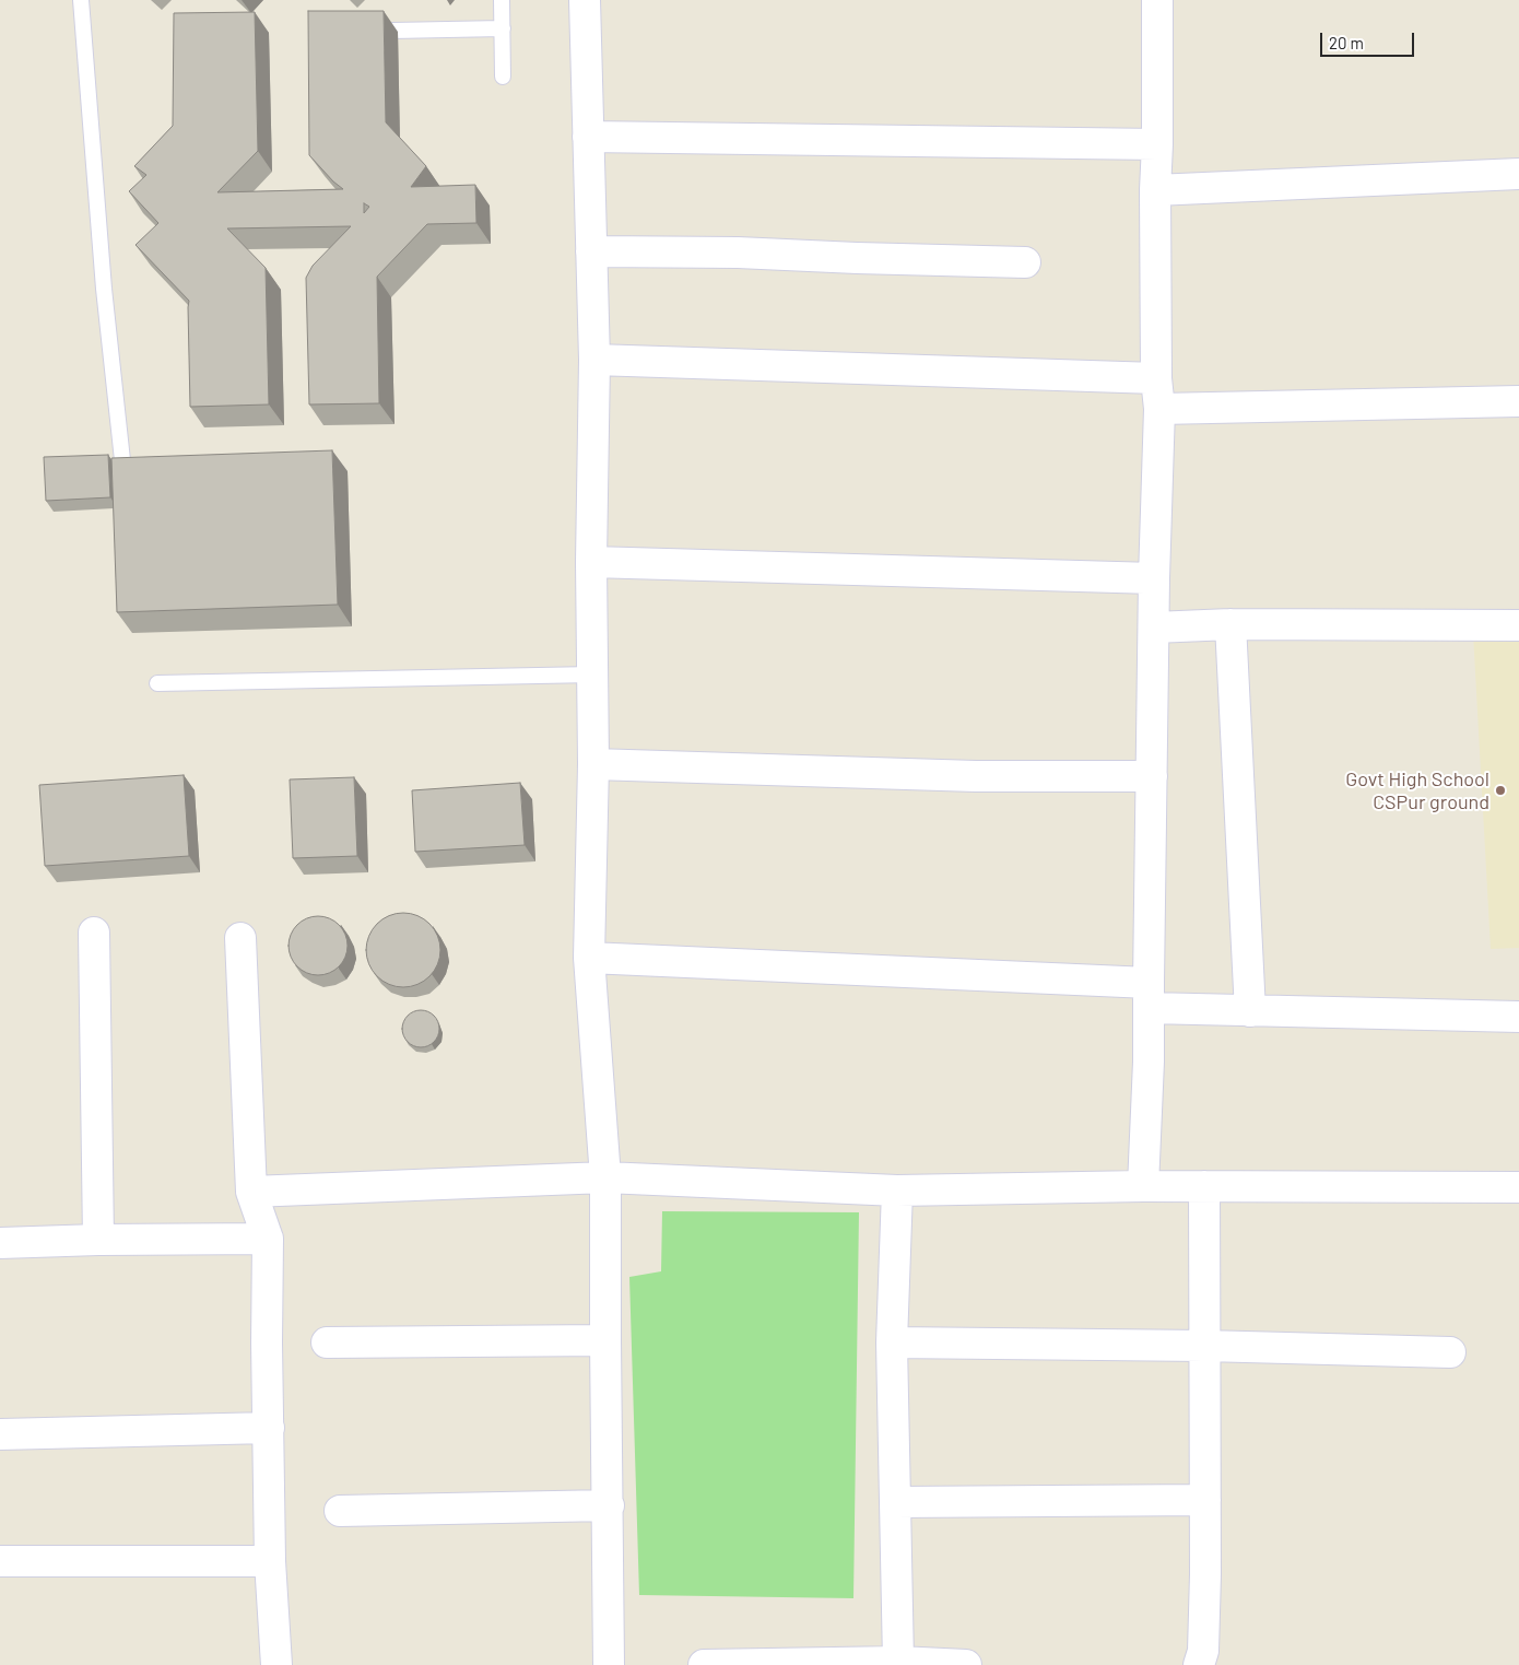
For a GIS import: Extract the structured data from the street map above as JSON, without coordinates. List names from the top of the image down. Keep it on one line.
{"places":["Govt High School CSPur ground"],"scale_bar":"20 m"}
